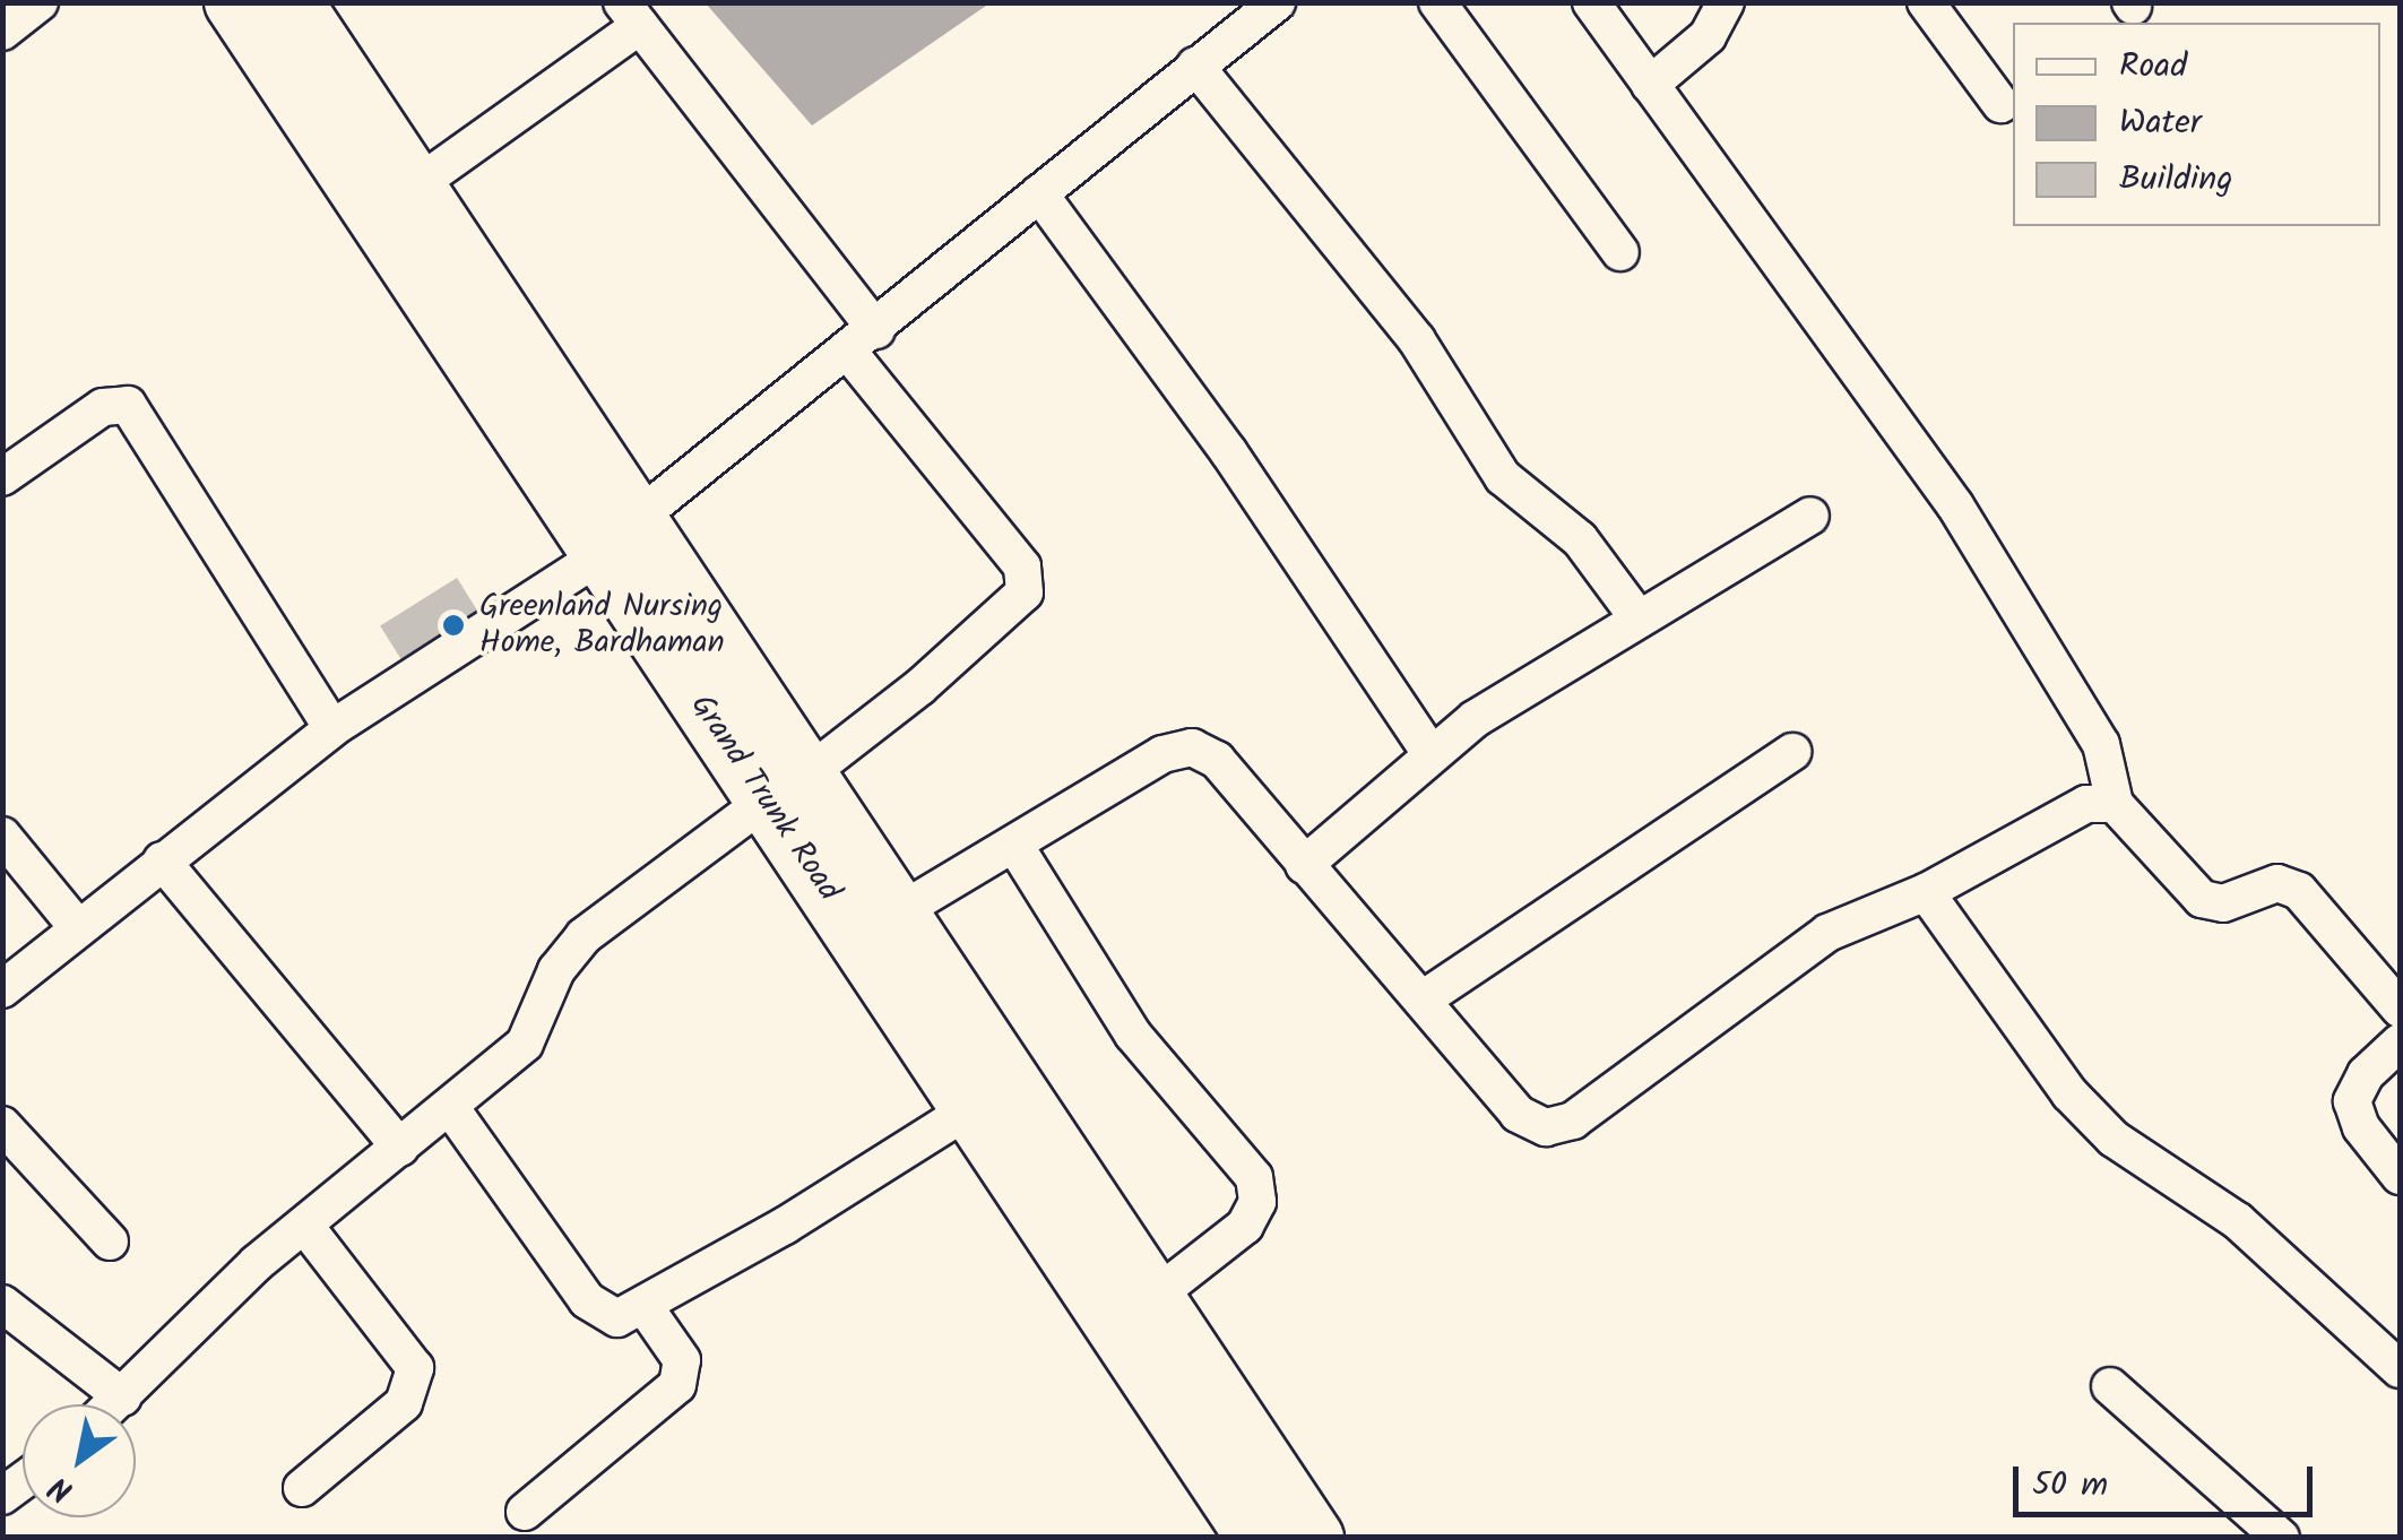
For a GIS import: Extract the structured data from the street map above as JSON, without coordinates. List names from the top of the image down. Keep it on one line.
{"streets":{"main road":["Grand Trunk Road"]},"places":["Greenland Nursing Home, Bardhaman"],"legend":["Road","Water","Building"],"scale_bar":"50 m","north":"bottom left"}
